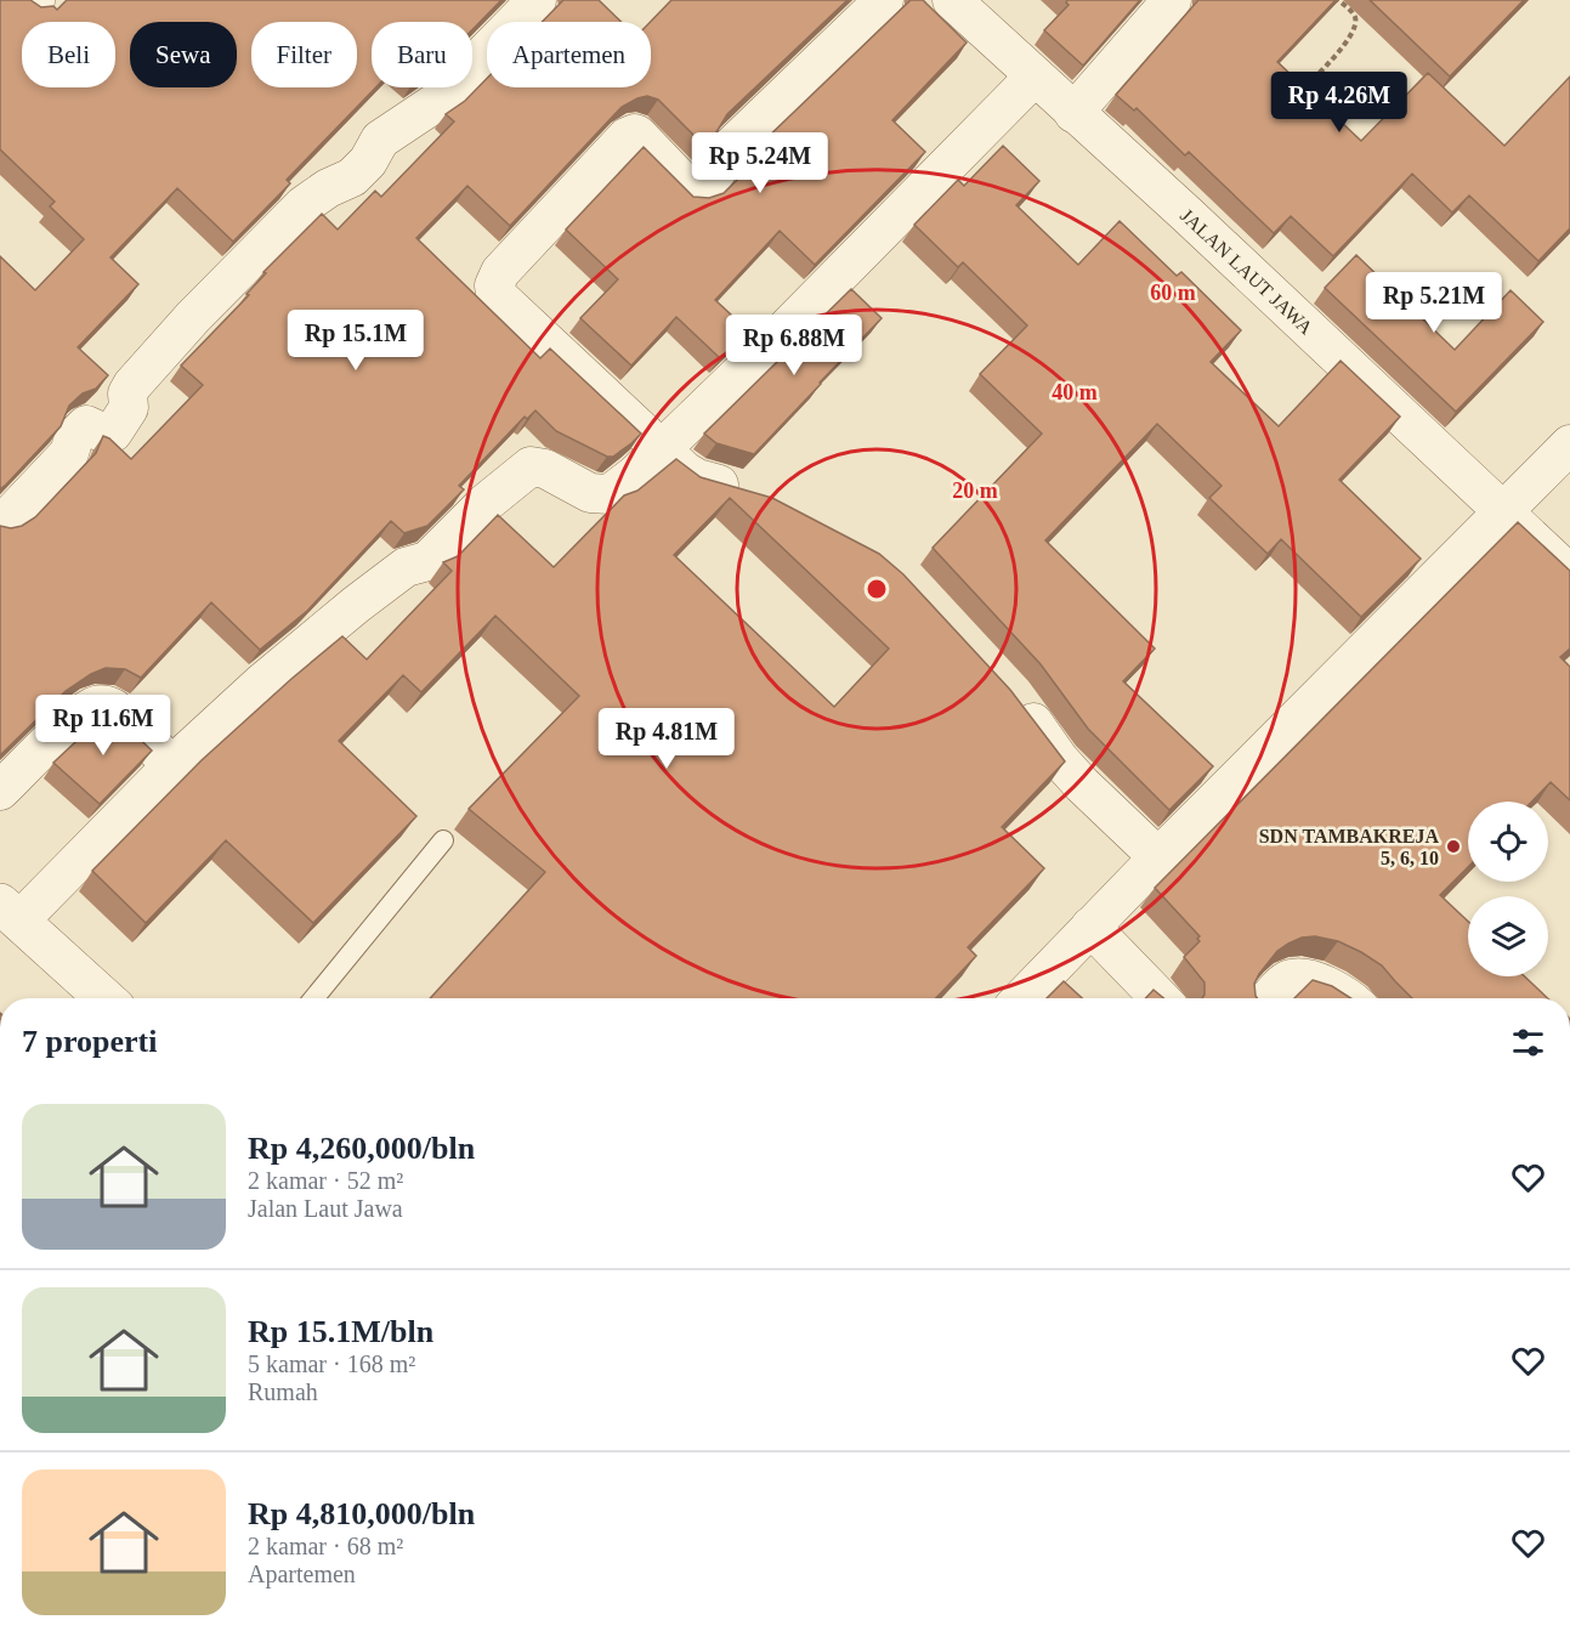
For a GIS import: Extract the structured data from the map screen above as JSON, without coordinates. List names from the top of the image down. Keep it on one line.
{"streets":{"street":["JALAN LAUT JAWA"]},"places":["SDN TAMBAKREJA 5, 6, 10"],"page":{"chip":["Beli","Sewa","Filter","Baru","Apartemen"],"price":["Rp 4.26M","Rp 5.24M","Rp 5.21M","Rp 15.1M","Rp 6.88M","Rp 11.6M","Rp 4.81M"],"heading":"7 properti","list":[{"name":"Rp 4,260,000/bln","note":"2 kamar · 52 m² · Jalan Laut Jawa"},{"name":"Rp 15.1M/bln","note":"5 kamar · 168 m² · Rumah"},{"name":"Rp 4,810,000/bln","note":"2 kamar · 68 m² · Apartemen"}]},"rings":["60 m","40 m","20 m"]}
